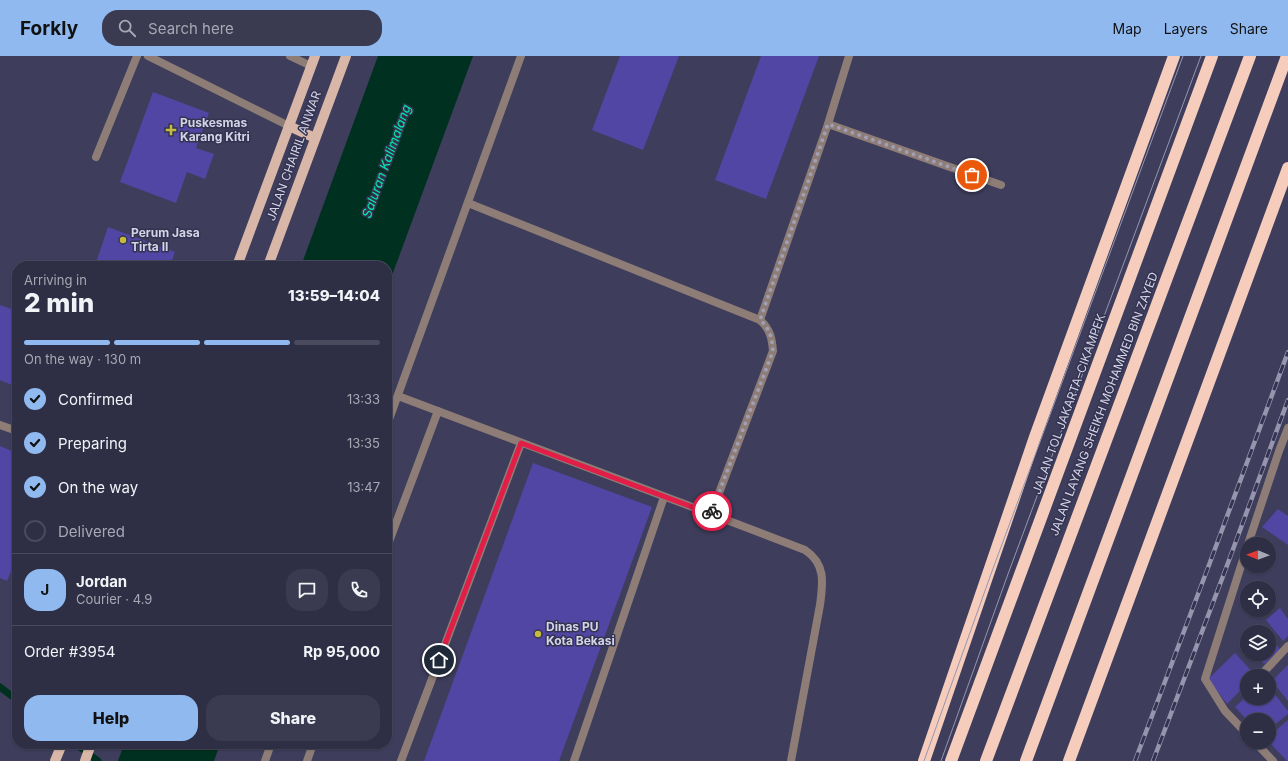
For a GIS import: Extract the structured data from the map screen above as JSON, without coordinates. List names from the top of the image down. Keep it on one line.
{"streets":{"highway":["JALAN TOL JAKARTA–CIKAMPEK","JALAN LAYANG SHEIKH MOHAMMED BIN ZAYED"],"main road":["JALAN CHAIRIL ANWAR"]},"water":["Saluran Kalimalang"],"places":{"health":["Puskesmas Karang Kitri"],"other":["Perum Jasa Tirta II","Dinas PU Kota Bekasi"]},"north":"left","page":{"header":"Forkly","search":"Search here","nav":["Map","Layers","Share"],"heading":["2 min","Arriving in","13:59–14:04"],"panel":["Jordan","Courier · 4.9","Order #3954","Rp 95,000"],"bar":"On the way · 130 m","list":[["Confirmed","13:33"],["Preparing","13:35"],["On the way","13:47"],"Delivered"],"map_buttons":["+","−"],"round":"J","buttons":["Help","Share"]}}
